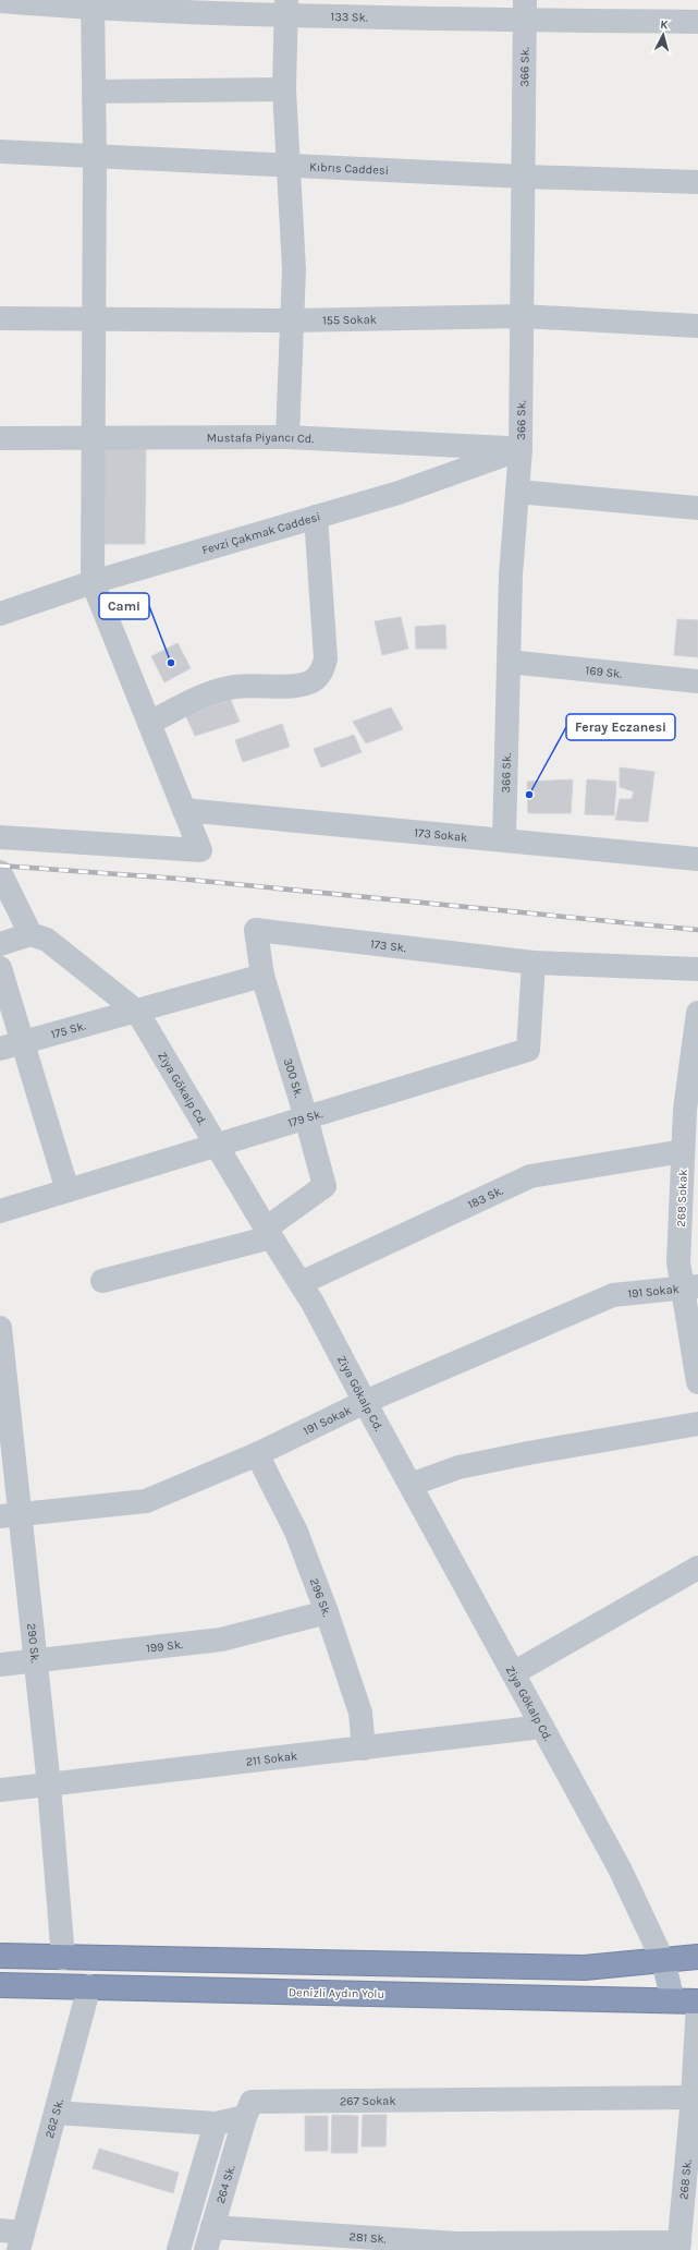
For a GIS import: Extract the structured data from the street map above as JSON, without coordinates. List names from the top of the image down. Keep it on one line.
{"streets":{"highway":["Denizli Aydın Yolu"],"street":["133 Sk.","366 Sk.","Kıbrıs Caddesi","155 Sokak","Mustafa Piyancı Cd.","Fevzi Çakmak Caddesi","169 Sk.","173 Sokak","173 Sk.","175 Sk.","300 Sk.","Ziya Gökalp Cd.","179 Sk.","183 Sk.","268 Sokak","191 Sokak","296 Sk.","290 Sk.","199 Sk.","211 Sokak","267 Sokak","262 Sk.","268 Sk.","264 Sk.","281 Sk."]},"crossings":[["133 Sk.","366 Sk."],["366 Sk.","Kıbrıs Caddesi"],["366 Sk.","155 Sokak"],["366 Sk.","Mustafa Piyancı Cd."],["366 Sk.","Fevzi Çakmak Caddesi"],["366 Sk.","169 Sk."],["366 Sk.","173 Sokak"],["Mustafa Piyancı Cd.","Fevzi Çakmak Caddesi"],["173 Sk.","300 Sk."],["173 Sk.","179 Sk."],["175 Sk.","Ziya Gökalp Cd."],["300 Sk.","Ziya Gökalp Cd."],["300 Sk.","179 Sk."],["Ziya Gökalp Cd.","179 Sk."],["Ziya Gökalp Cd.","183 Sk."],["Ziya Gökalp Cd.","191 Sokak"],["Ziya Gökalp Cd.","211 Sokak"],["183 Sk.","268 Sokak"],["268 Sokak","191 Sokak"],["191 Sokak","296 Sk."],["191 Sokak","290 Sk."],["296 Sk.","199 Sk."],["296 Sk.","211 Sokak"],["290 Sk.","199 Sk."],["290 Sk.","211 Sokak"],["Denizli Aydın Yolu","262 Sk."],["Denizli Aydın Yolu","268 Sk."],["267 Sokak","268 Sk."],["267 Sokak","264 Sk."],["268 Sk.","281 Sk."],["264 Sk.","281 Sk."]],"places":["Cami","Feray Eczanesi"],"north":"top"}
